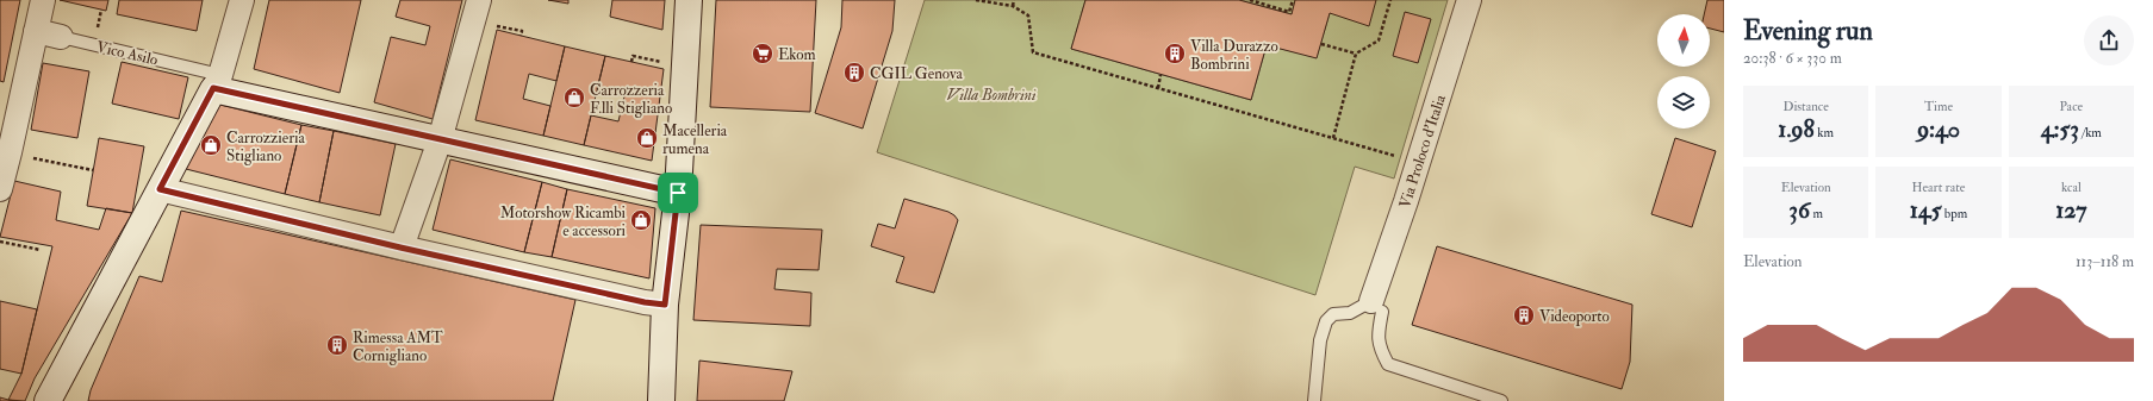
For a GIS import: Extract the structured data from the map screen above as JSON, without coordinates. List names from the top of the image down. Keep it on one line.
{"streets":{"street":["Vico Asilo","Via Proloco d'Italia"]},"parks":["Villa Bombrini"],"places":{"supermarket":["Ekom"],"building":["Villa Durazzo Bombrini","CGIL Genova","Videoporto","Rimessa AMT Cornigliano"],"shop":["Carrozzeria F.lli Stigliano","Macelleria rumena","Carrozzieria Stigliano","Motorshow Ricambi e accessori"]},"north":"top","page":{"heading":["Evening run","20:38 · 6 × 330 m"],"stats":[["Distance","1.98 km"],["Time","9:40"],["Pace","4:53 /km"],["Elevation","36 m"],["Heart rate","145 bpm"],["kcal","127"]],"chart":["Elevation","113–118 m"]}}
